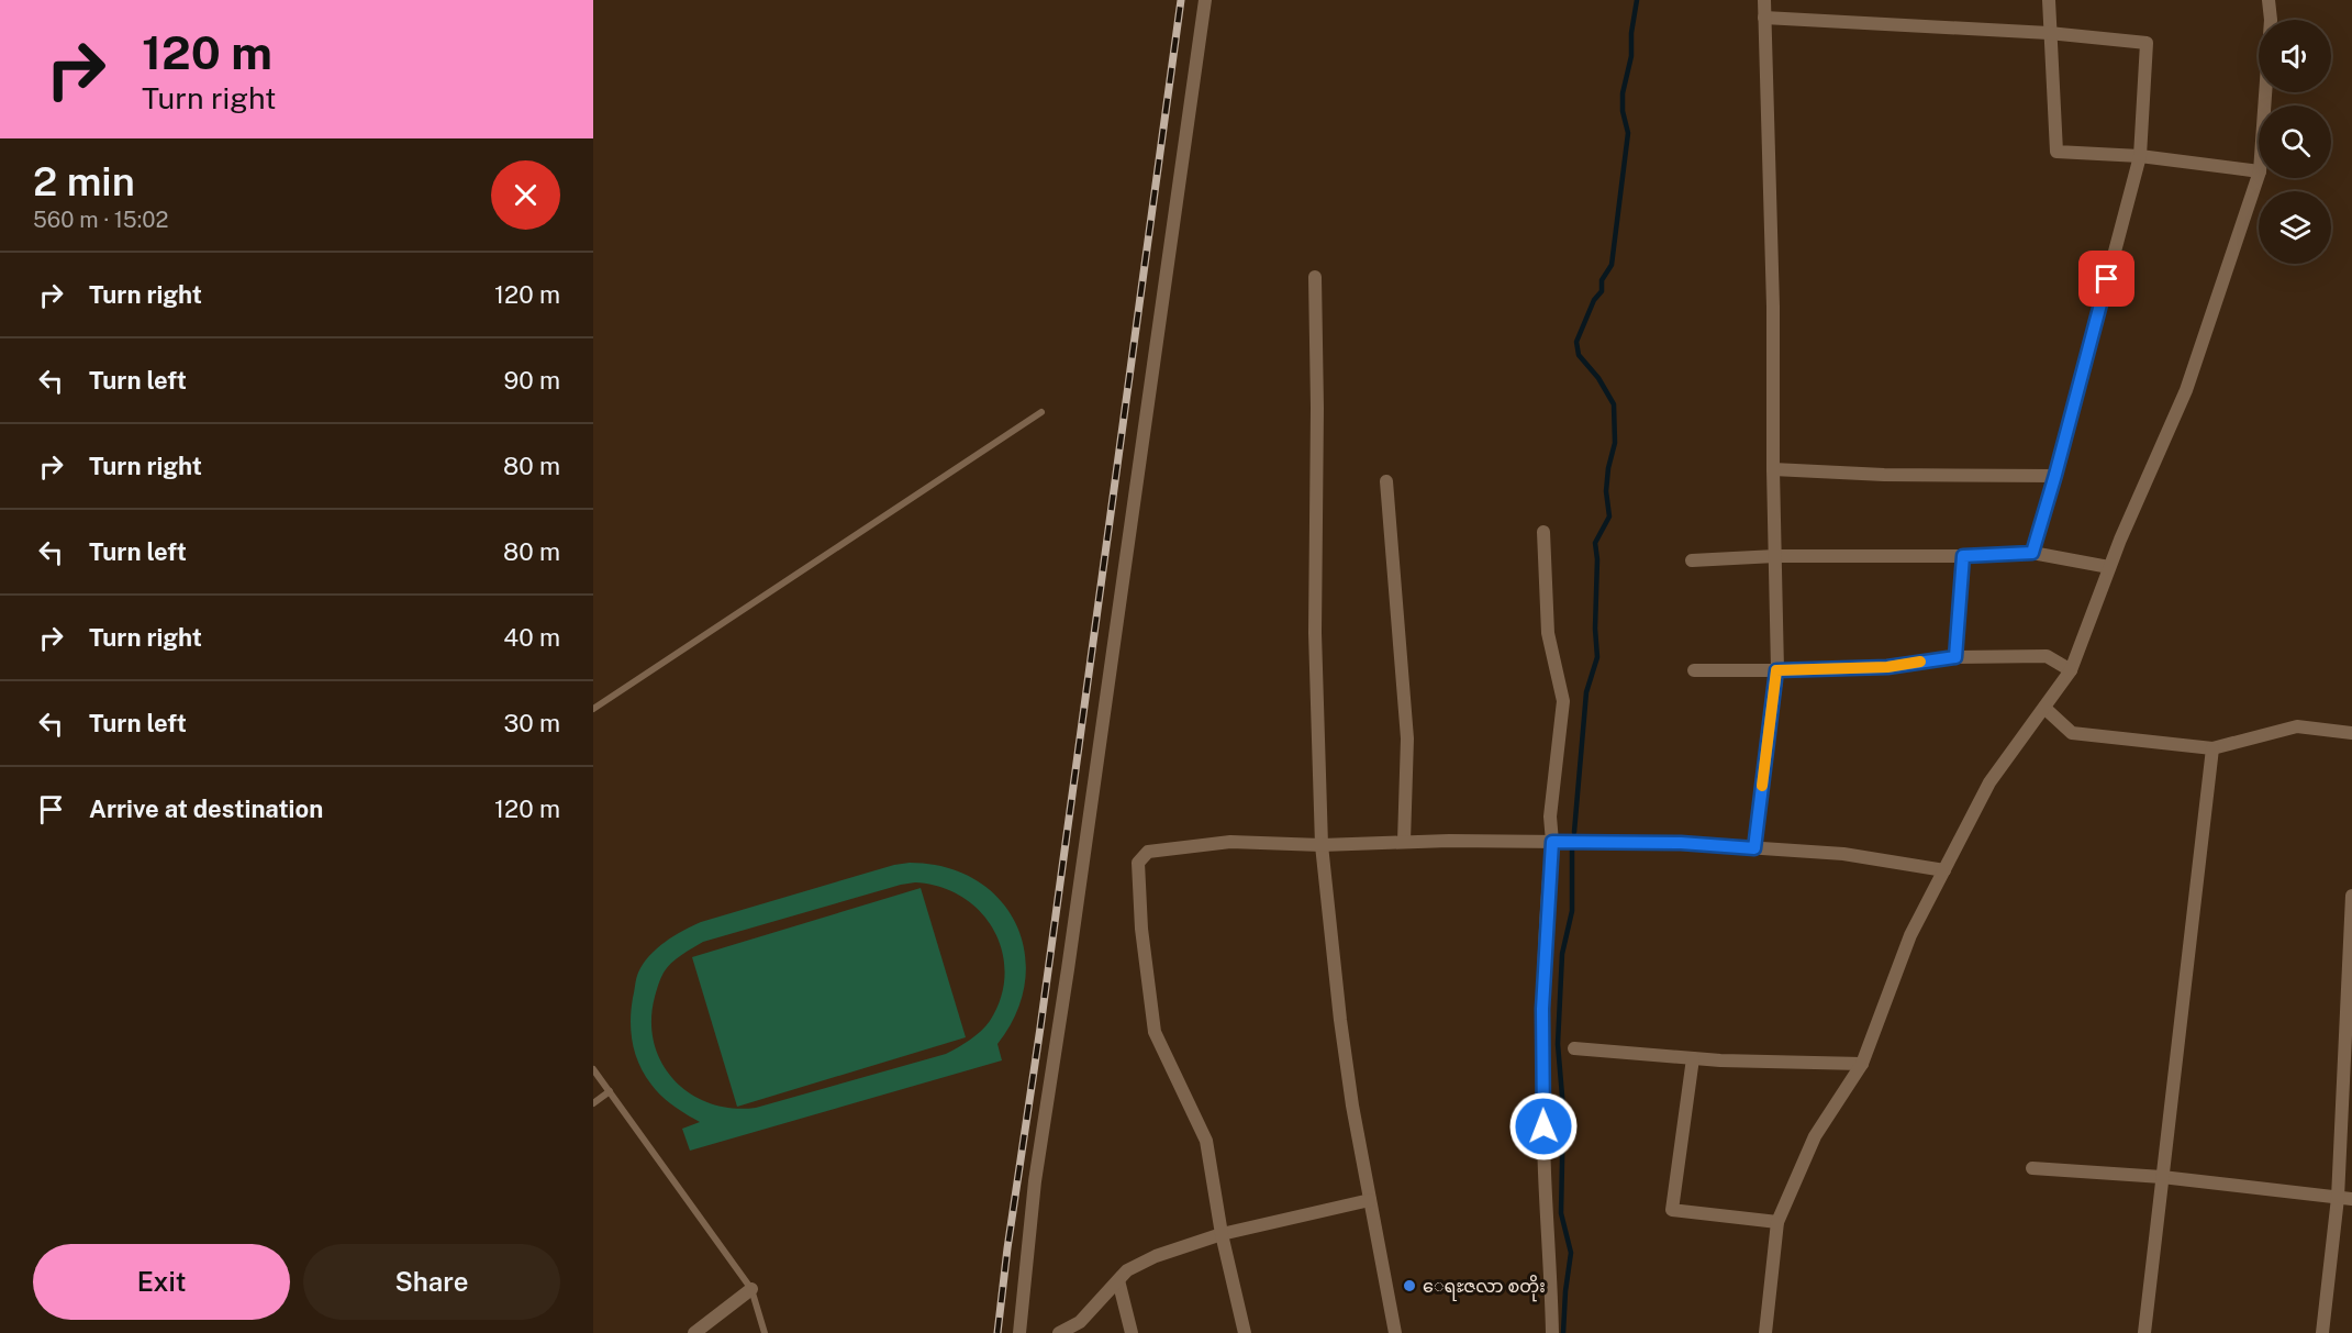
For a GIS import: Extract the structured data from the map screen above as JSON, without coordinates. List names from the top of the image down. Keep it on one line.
{"places":["ေရႊဇလာ စတိုး"],"page":{"turn":["120 m","Turn right"],"heading":["2 min","560 m · 15:02"],"list":[{"name":"Turn right","value":"120 m"},{"name":"Turn left","value":"90 m"},{"name":"Turn right","value":"80 m"},{"name":"Turn left","value":"80 m"},{"name":"Turn right","value":"40 m"},{"name":"Turn left","value":"30 m"},{"name":"Arrive at destination","value":"120 m"}],"buttons":["Exit","Share"]}}
